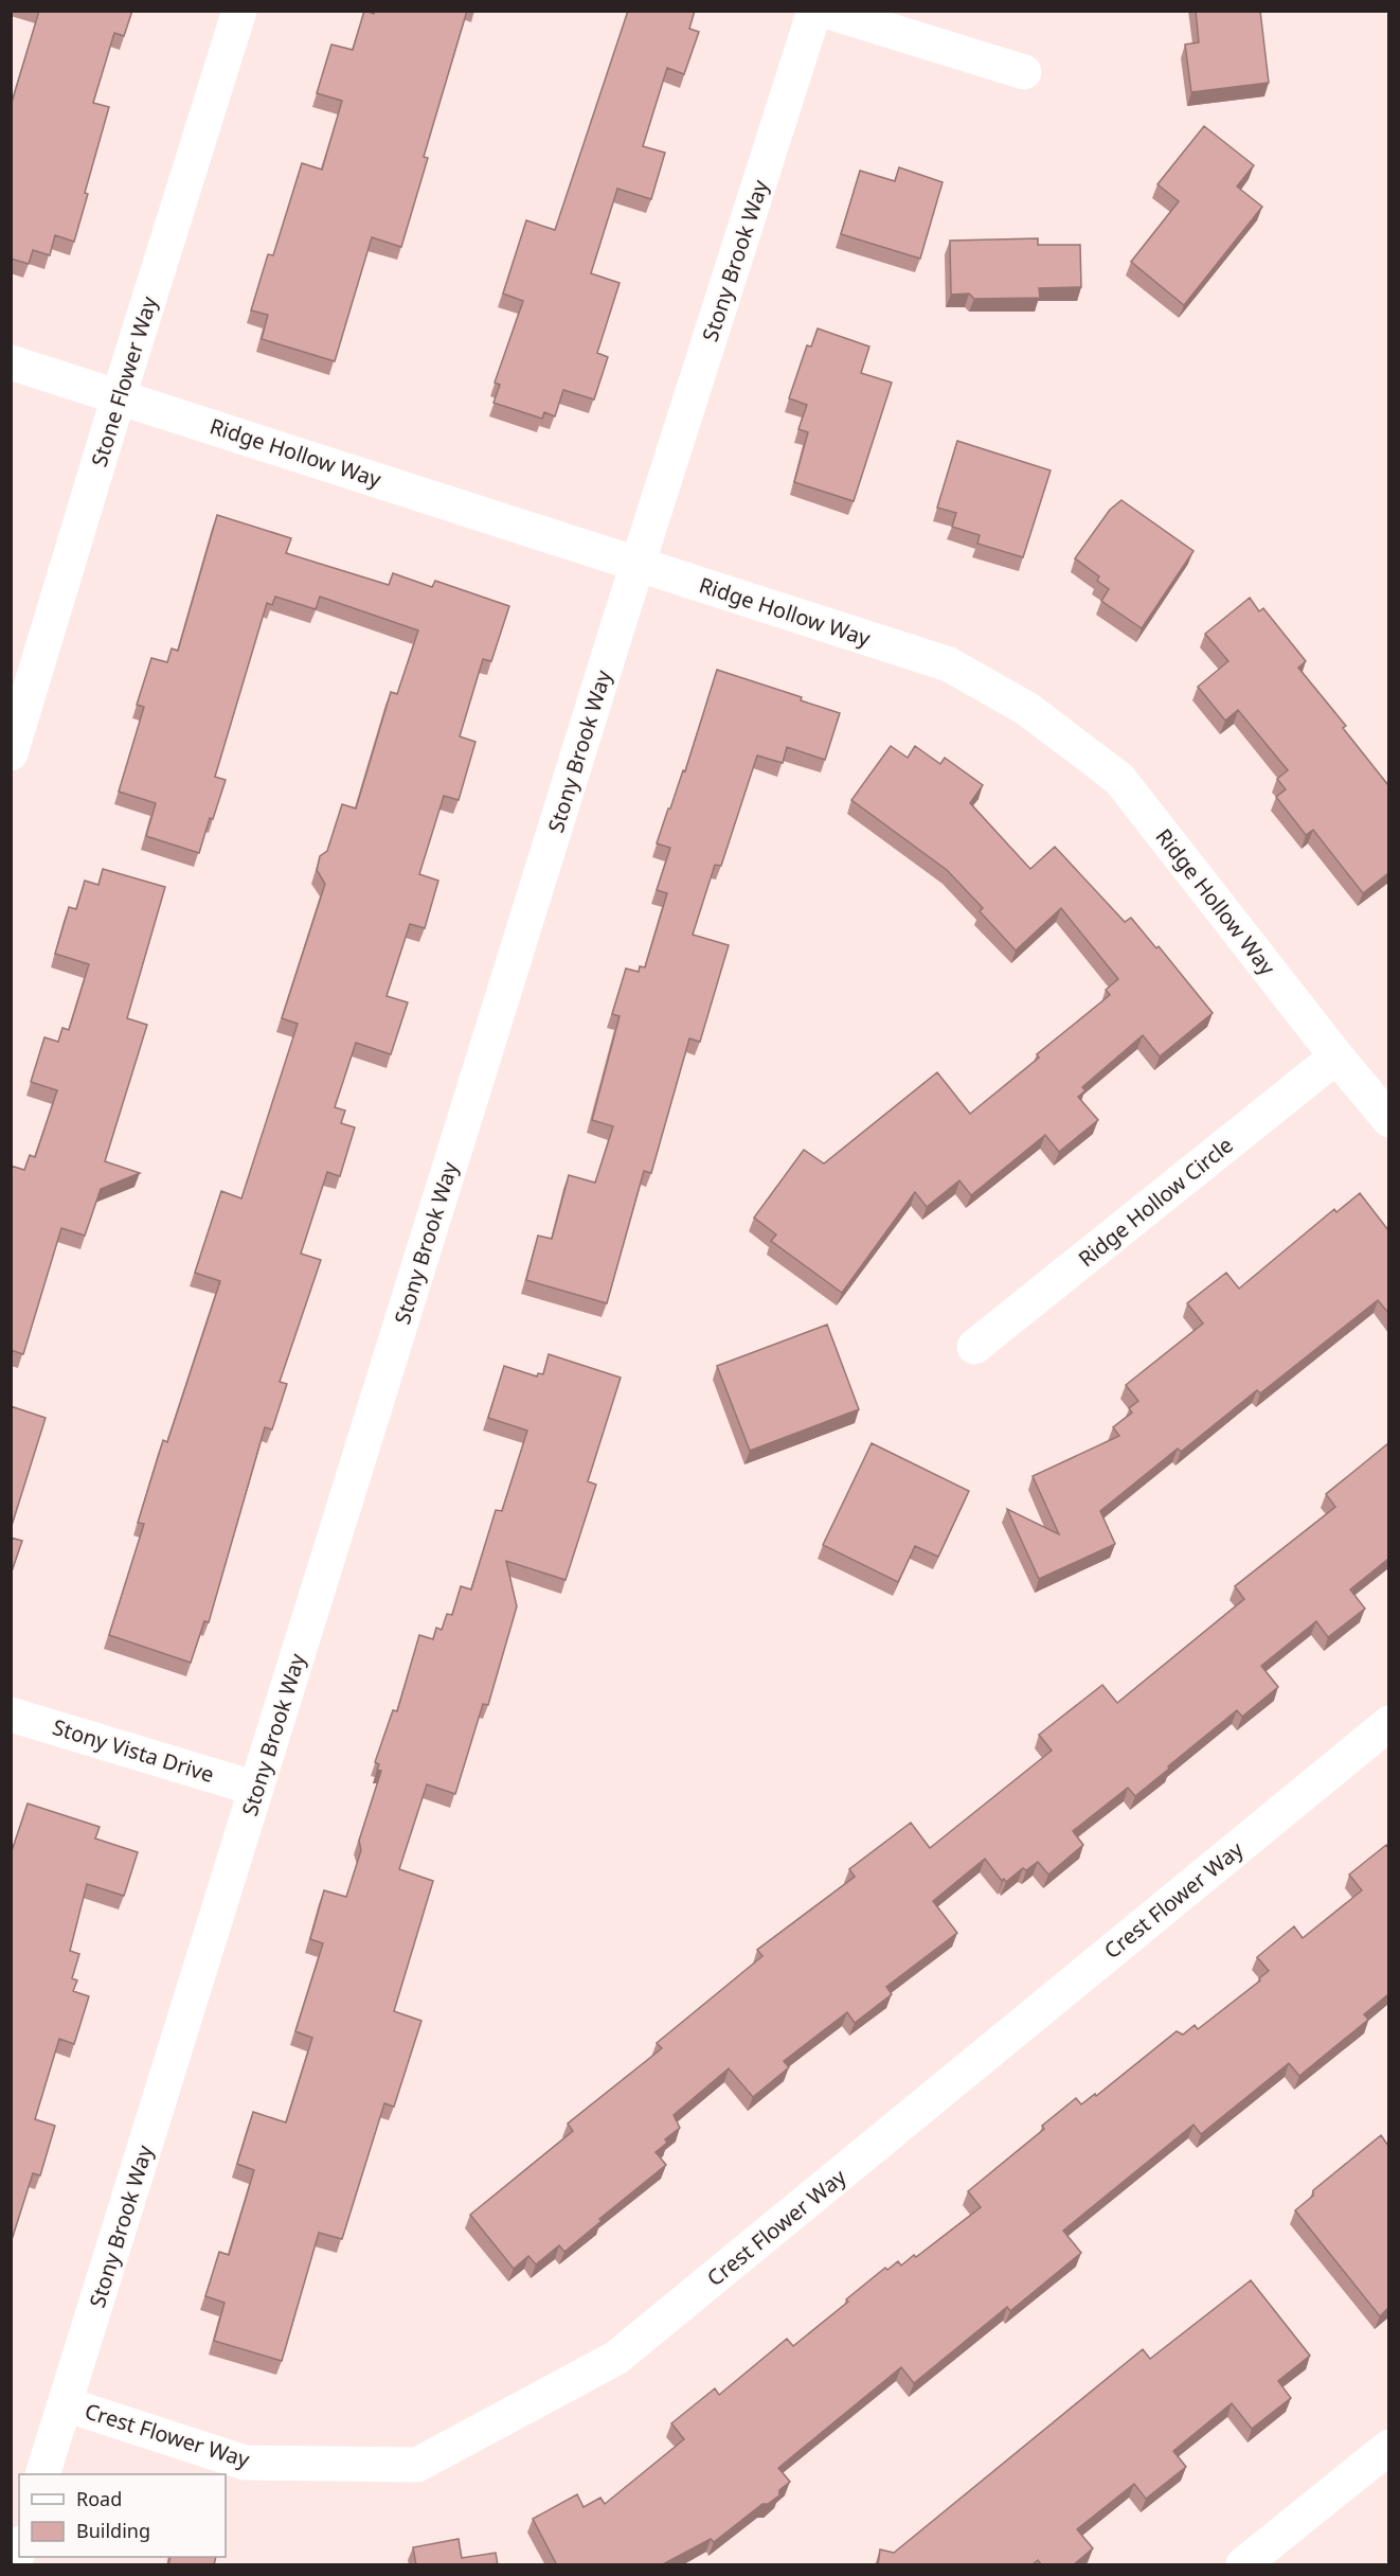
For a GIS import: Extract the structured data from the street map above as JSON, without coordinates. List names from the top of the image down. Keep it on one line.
{"streets":{"street":["Stony Brook Way","Stone Flower Way","Ridge Hollow Way","Ridge Hollow Circle","Stony Vista Drive","Crest Flower Way"]},"crossings":[["Stony Brook Way","Ridge Hollow Way"],["Stony Brook Way","Stony Vista Drive"],["Stony Brook Way","Crest Flower Way"],["Stone Flower Way","Ridge Hollow Way"],["Ridge Hollow Way","Ridge Hollow Circle"]],"legend":["Road","Building"]}
